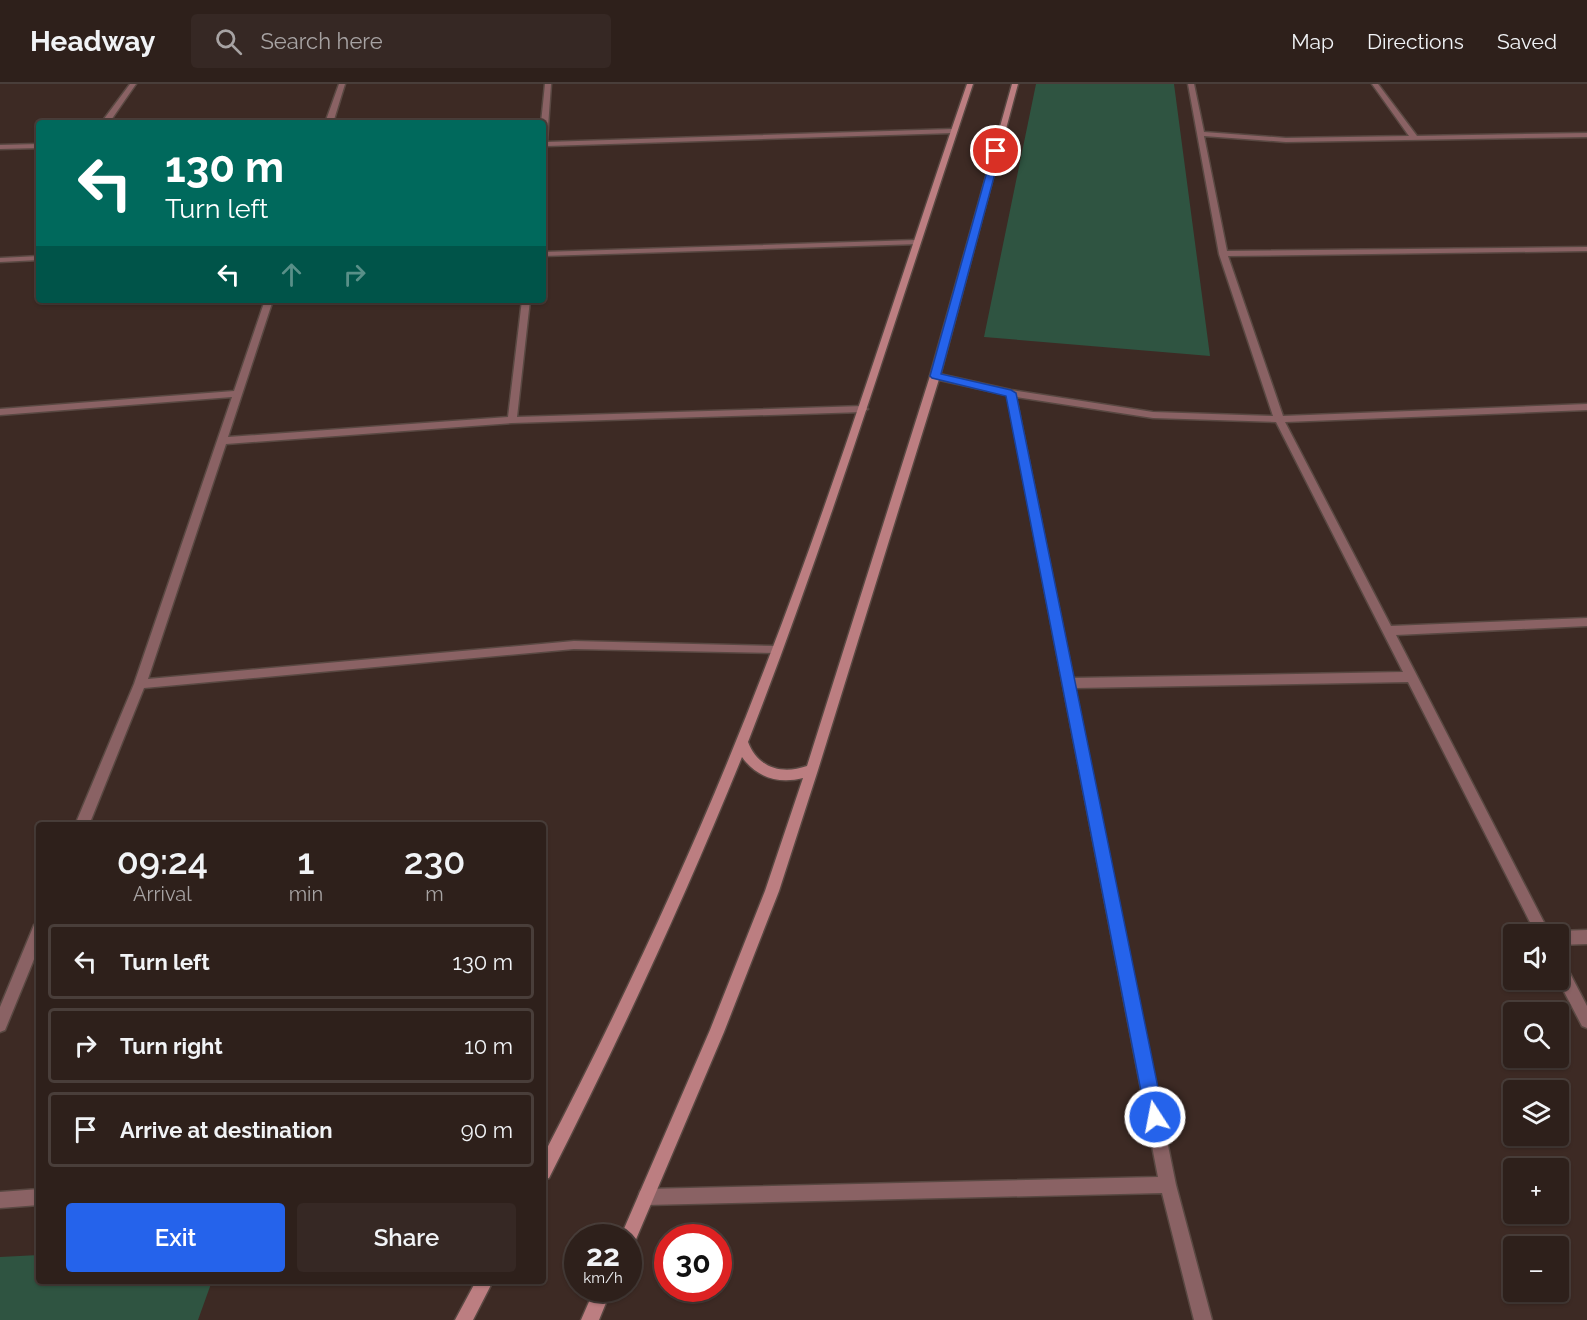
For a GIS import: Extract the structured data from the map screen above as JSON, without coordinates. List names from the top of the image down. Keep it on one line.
{"page":{"header":"Headway","search":"Search here","nav":["Map","Directions","Saved"],"turn":["130 m","Turn left"],"eta":["09:24","Arrival","1","min","230","m"],"map_buttons":["+","−"],"list":[{"name":"Turn left","value":"130 m"},{"name":"Turn right","value":"10 m"},{"name":"Arrive at destination","value":"90 m"}],"buttons":["Exit","Share"],"speed":"22 km/h","limit":"30"}}
